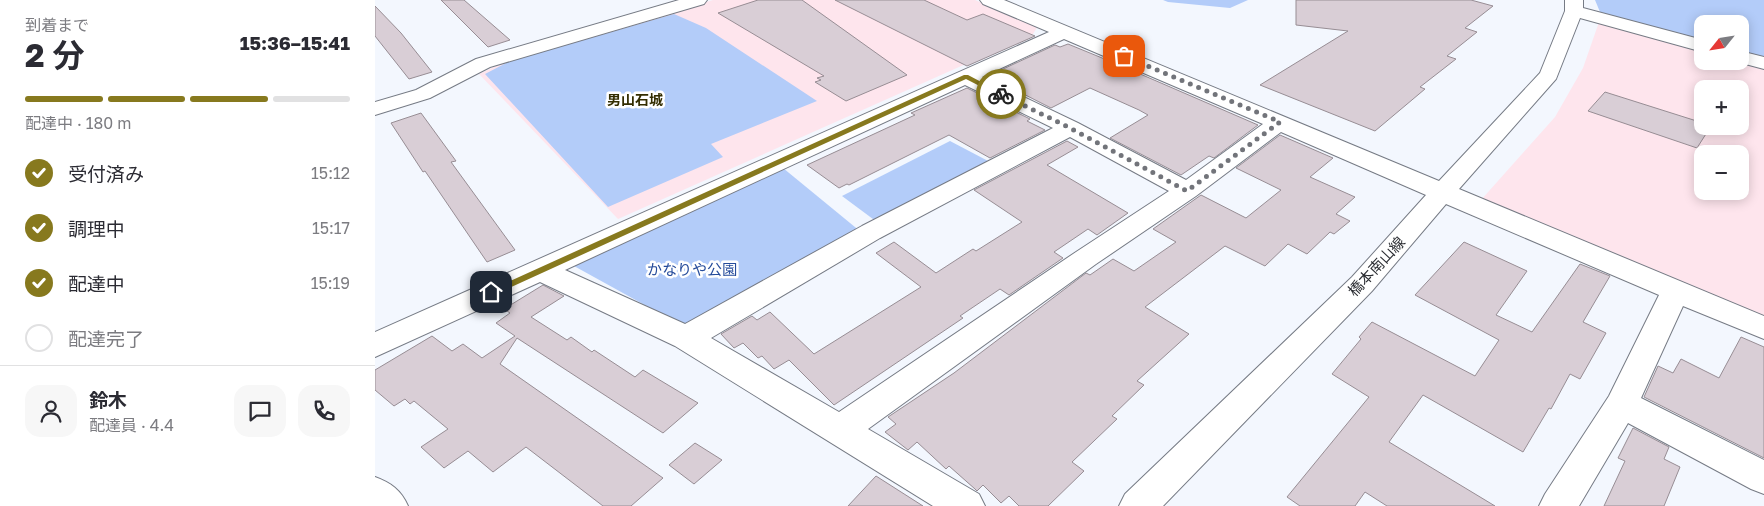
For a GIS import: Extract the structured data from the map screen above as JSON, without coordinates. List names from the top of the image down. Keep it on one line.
{"streets":{"street":["橋本南山線"]},"districts":["男山石城"],"parks":["かなりや公園"],"north":"bottom left","page":{"heading":["2 分","到着まで","15:36–15:41"],"panel":["鈴木","配達員 · 4.4"],"map_buttons":["+","−"],"bar":"配達中 · 180 m","list":[["受付済み","15:12"],["調理中","15:17"],["配達中","15:19"],"配達完了"]}}
